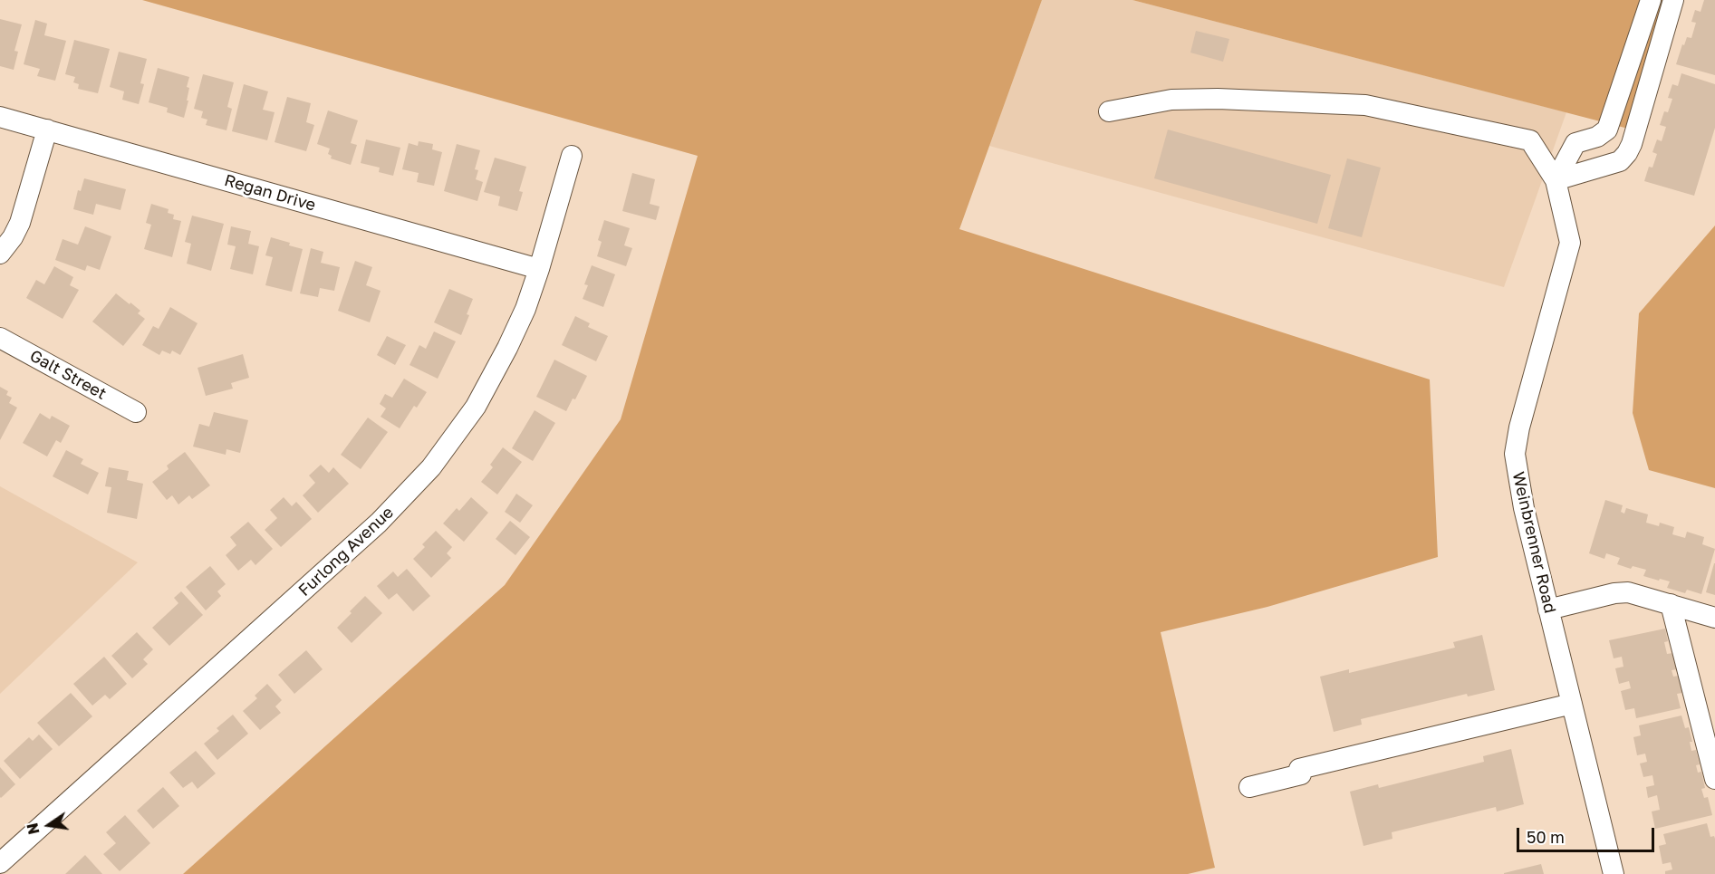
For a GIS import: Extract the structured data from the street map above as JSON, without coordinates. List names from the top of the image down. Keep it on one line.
{"streets":{"street":["Regan Drive","Galt Street","Weinbrenner Road","Furlong Avenue"]},"crossings":[["Regan Drive","Furlong Avenue"]],"scale_bar":"50 m","north":"left"}
